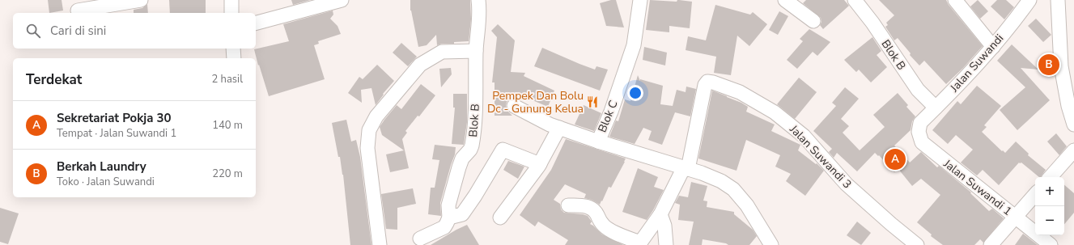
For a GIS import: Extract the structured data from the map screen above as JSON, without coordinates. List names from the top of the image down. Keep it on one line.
{"streets":{"street":["Blok B","Jalan Suwandi","Blok C","Jalan Suwandi 3","Jalan Suwandi 1"]},"crossings":[["Blok B","Jalan Suwandi"],["Jalan Suwandi","Jalan Suwandi 1"],["Blok C","Jalan Suwandi 3"]],"places":{"restaurant":["Pempek Dan Bolu Dc - Gunung Kelua"]},"page":{"search":"Cari di sini","pins":["B","A"],"heading":["Terdekat","2 hasil"],"list":[{"mark":"A","name":"Sekretariat Pokja 30","note":"Tempat · Jalan Suwandi 1","value":"140 m"},{"mark":"B","name":"Berkah Laundry","note":"Toko · Jalan Suwandi","value":"220 m"}],"map_buttons":["+","−"]}}
